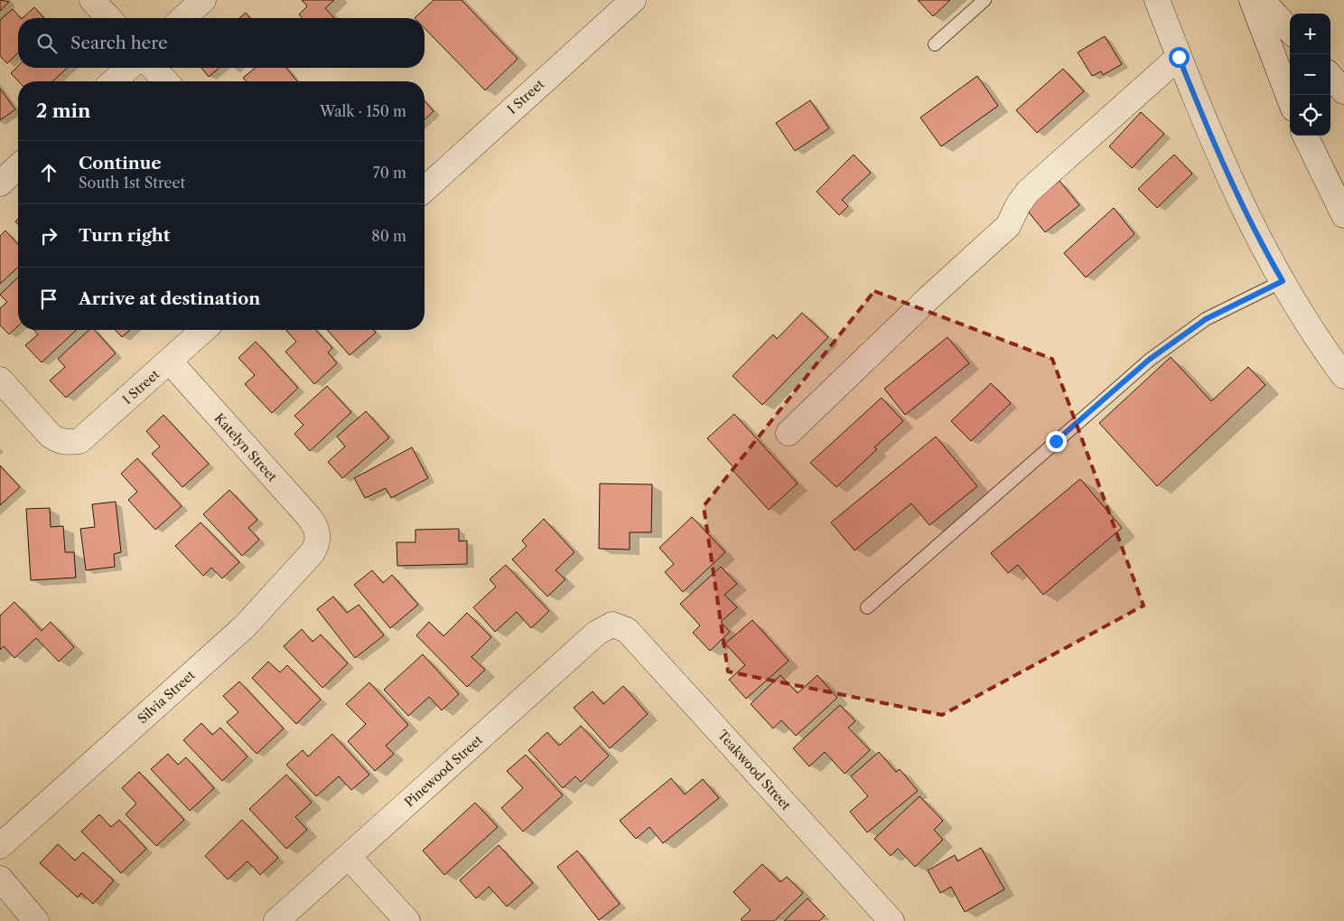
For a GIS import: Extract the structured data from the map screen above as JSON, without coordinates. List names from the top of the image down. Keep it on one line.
{"streets":{"street":["I Street","Katelyn Street","Silvia Street","Teakwood Street","Pinewood Street"]},"crossings":[["I Street","Katelyn Street"],["Katelyn Street","Silvia Street"],["Teakwood Street","Pinewood Street"]],"page":{"map_buttons":["+","−"],"search":"Search here","heading":["2 min","Walk · 150 m"],"list":[["Continue","South 1st Street","70 m"],["Turn right","80 m"],"Arrive at destination"]}}
